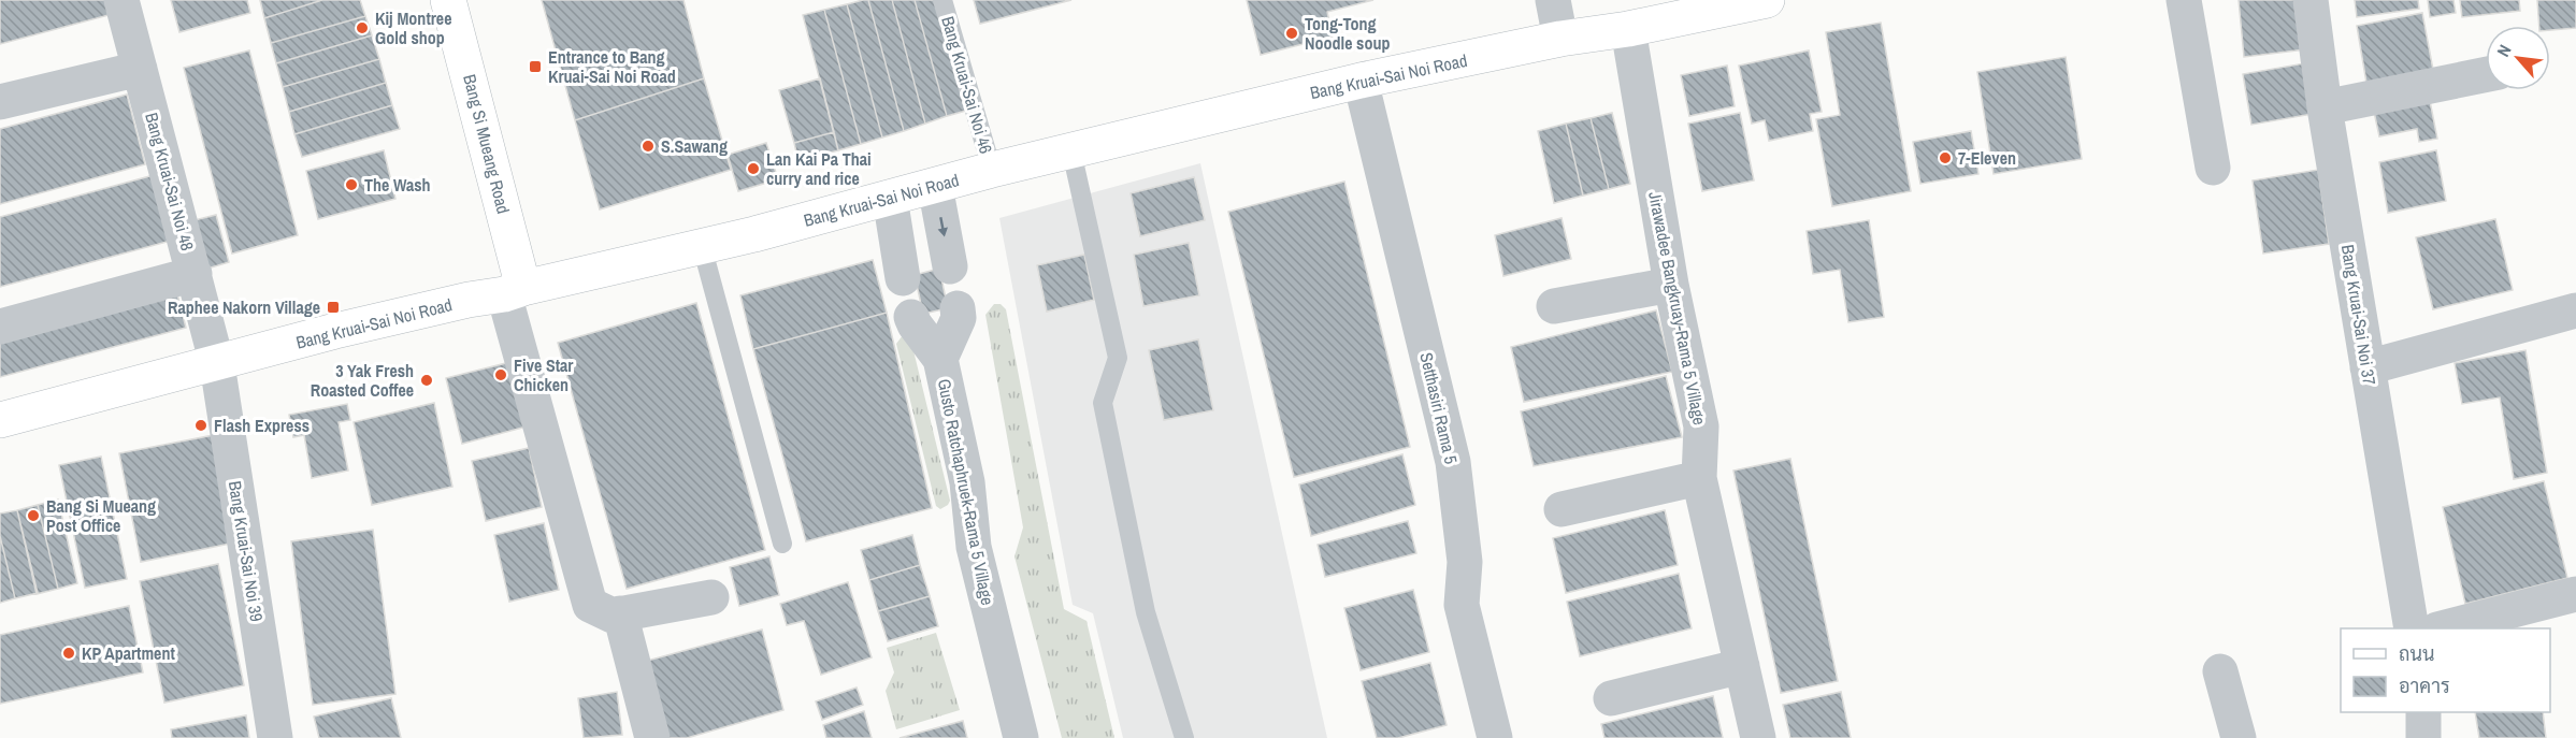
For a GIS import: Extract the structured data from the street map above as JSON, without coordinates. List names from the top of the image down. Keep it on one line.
{"streets":{"main road":["Bang Kruai-Sai Noi Road","Bang Si Mueang Road"],"street":["Bang Kruai-Sai Noi 48","Jirawadee Bangkruay-Rama 5 Village","Bang Kruai-Sai Noi 37","Setthasiri Rama 5","Gusto Ratchaphruek-Rama 5 Village","Bang Kruai-Sai Noi 39"],"lane":["Bang Kruai-Sai Noi 46"]},"crossings":[["Bang Kruai-Sai Noi Road","Bang Kruai-Sai Noi 46"],["Bang Kruai-Sai Noi Road","Bang Si Mueang Road"],["Bang Kruai-Sai Noi Road","Bang Kruai-Sai Noi 48"],["Bang Kruai-Sai Noi Road","Jirawadee Bangkruay-Rama 5 Village"],["Bang Kruai-Sai Noi Road","Setthasiri Rama 5"],["Bang Kruai-Sai Noi Road","Bang Kruai-Sai Noi 39"],["Bang Kruai-Sai Noi 48","Bang Kruai-Sai Noi 39"]],"places":{"other":["Kij Montree Gold shop","Tong-Tong Noodle soup","S.Sawang","7-Eleven","Lan Kai Pa Thai curry and rice","The Wash","Five Star Chicken","3 Yak Fresh Roasted Coffee","Flash Express","Bang Si Mueang Post Office","KP Apartment"],"transit":["Entrance to Bang Kruai-Sai Noi Road","Raphee Nakorn Village"]},"legend":["ถนน","อาคาร"],"north":"top left"}
